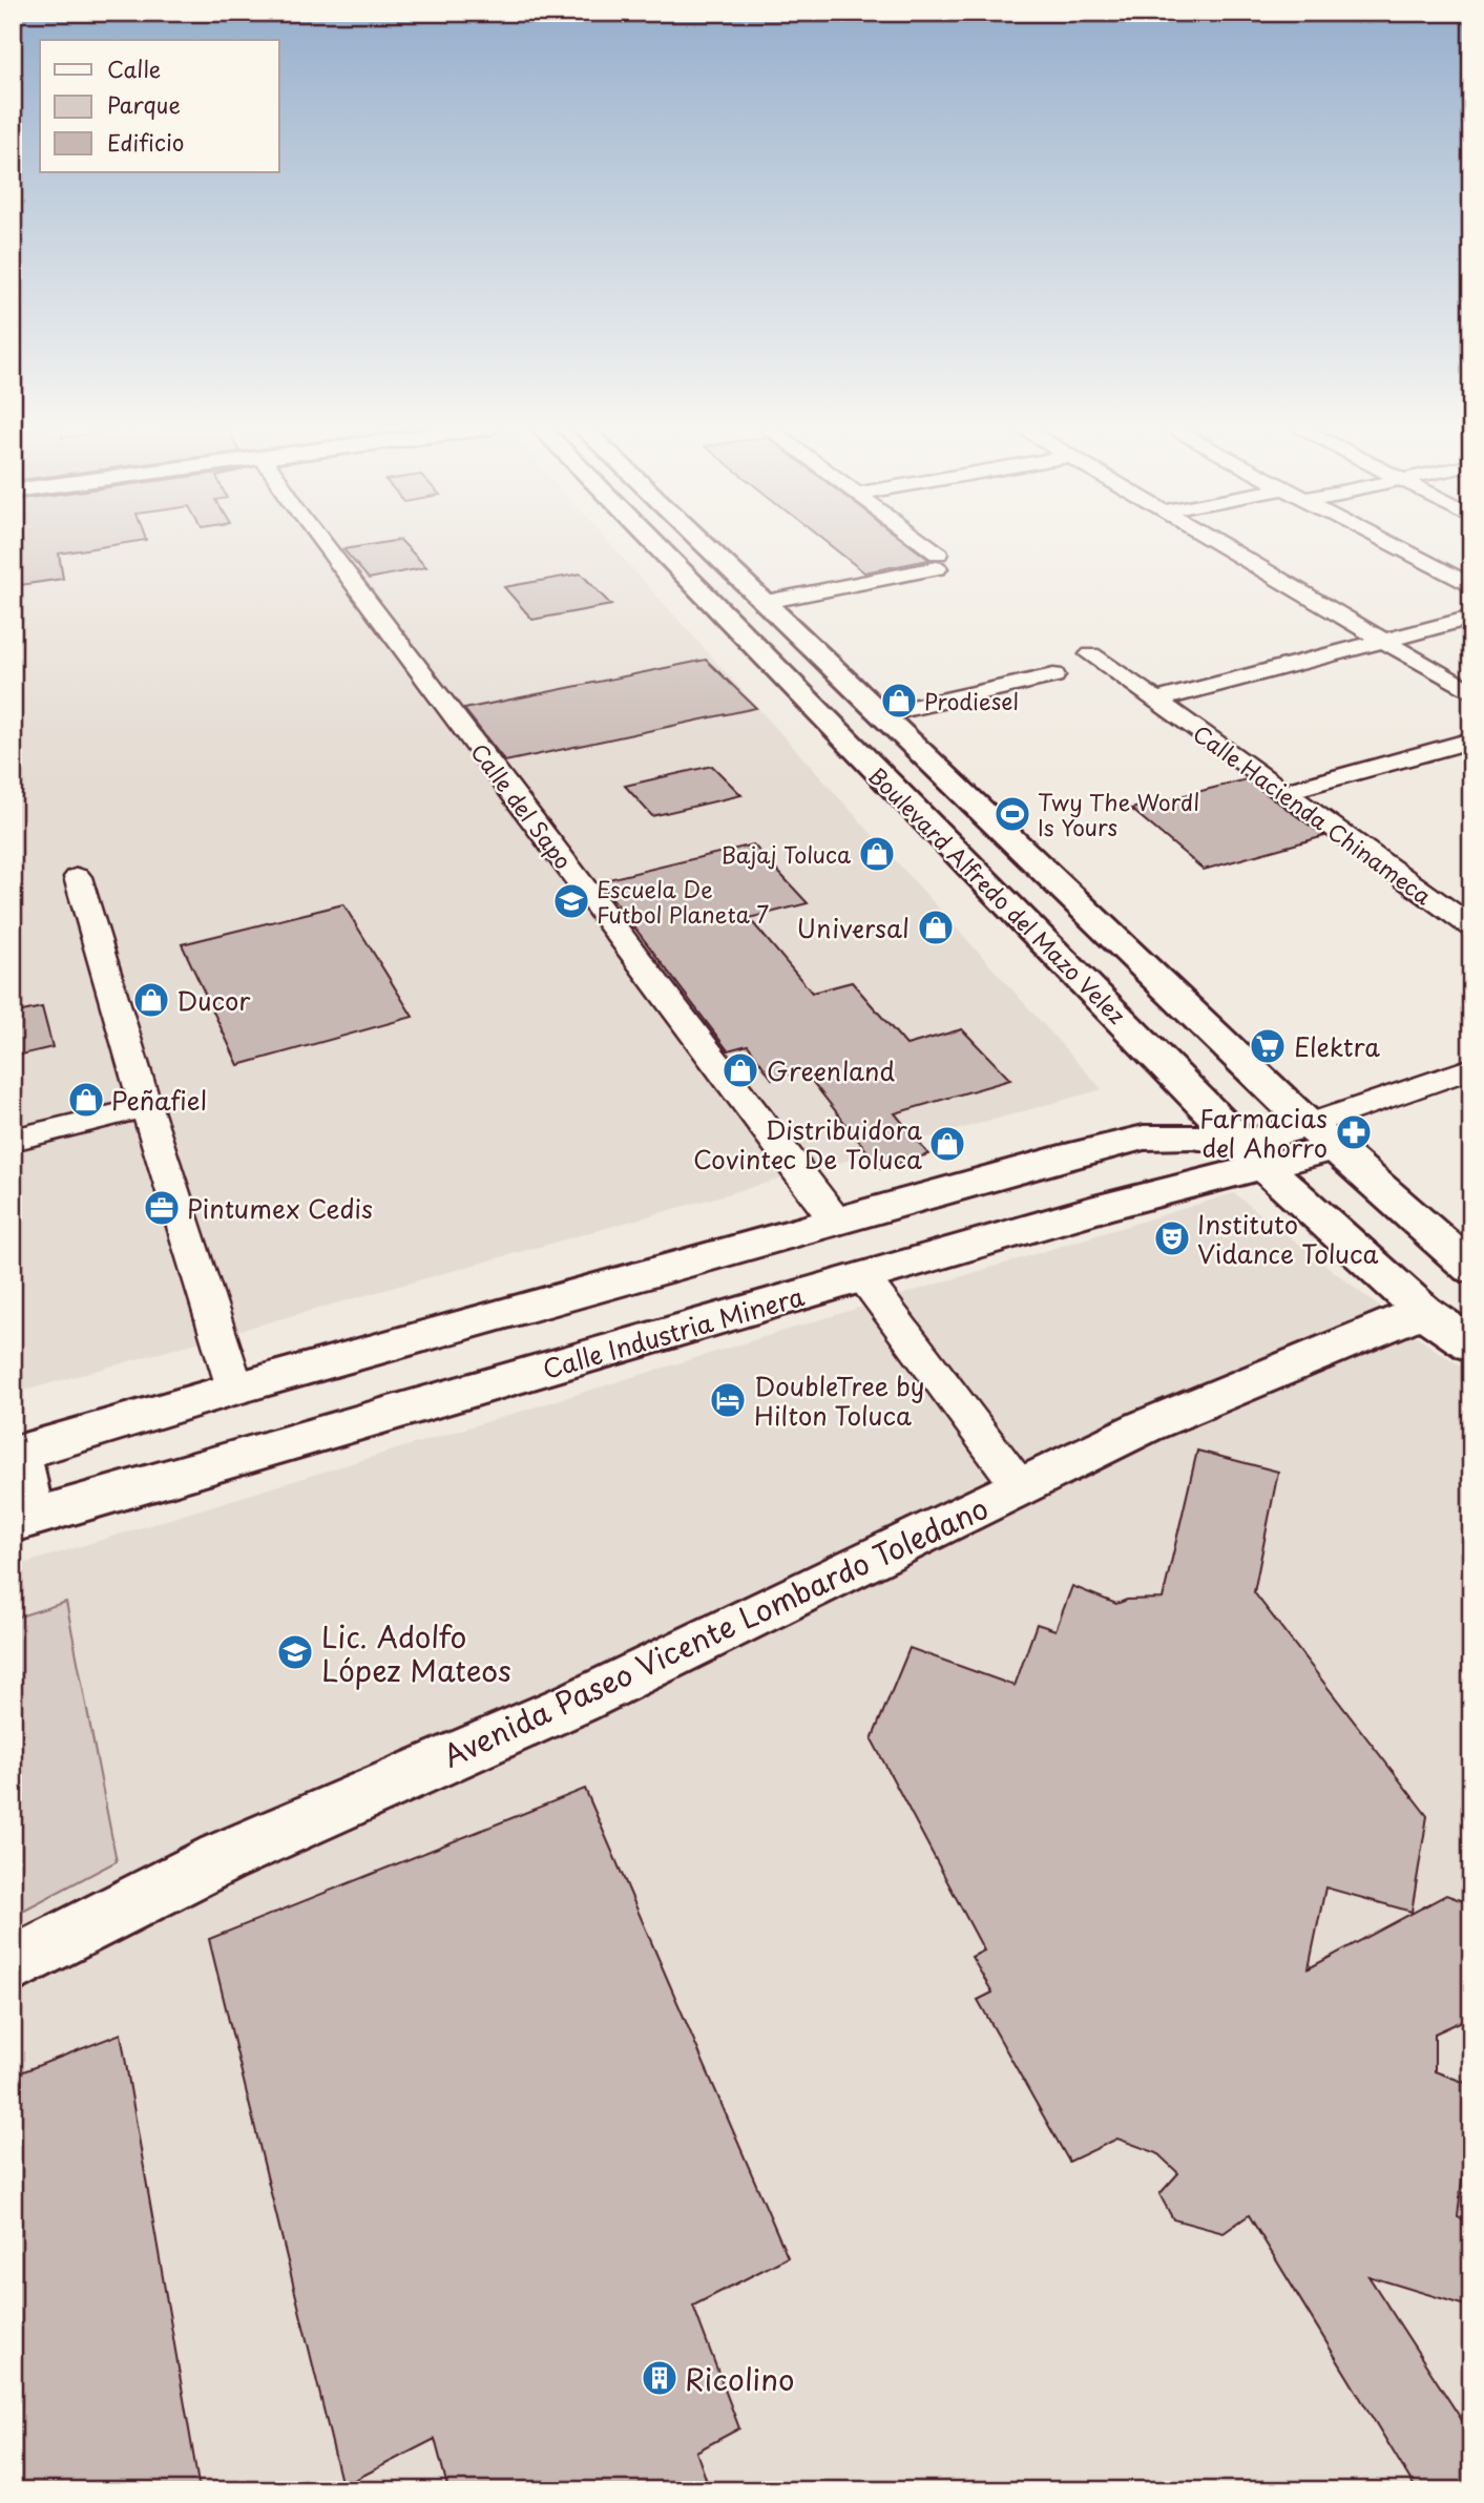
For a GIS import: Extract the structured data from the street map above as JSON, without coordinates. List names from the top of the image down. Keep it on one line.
{"streets":{"main road":["Boulevard Alfredo del Mazo Velez","Calle Industria Minera","Avenida Paseo Vicente Lombardo Toledano"],"street":["Calle del Sapo","Calle Hacienda Chinameca"]},"crossings":[["Calle del Sapo","Calle Industria Minera"],["Boulevard Alfredo del Mazo Velez","Calle Industria Minera"],["Boulevard Alfredo del Mazo Velez","Avenida Paseo Vicente Lombardo Toledano"]],"places":{"shop":["Prodiesel","Bajaj Toluca","Universal","Ducor","Greenland","Peñafiel","Distribuidora Covintec De Toluca"],"sports":["Twy The Wordl Is Yours"],"school or university":["Escuela De Futbol Planeta 7","Lic. Adolfo López Mateos"],"supermarket":["Elektra"],"pharmacy":["Farmacias del Ahorro"],"office":["Pintumex Cedis"],"theatre":["Instituto Vidance Toluca"],"hotel":["DoubleTree by Hilton Toluca"],"building":["Ricolino"]},"legend":["Calle","Parque","Edificio"]}
